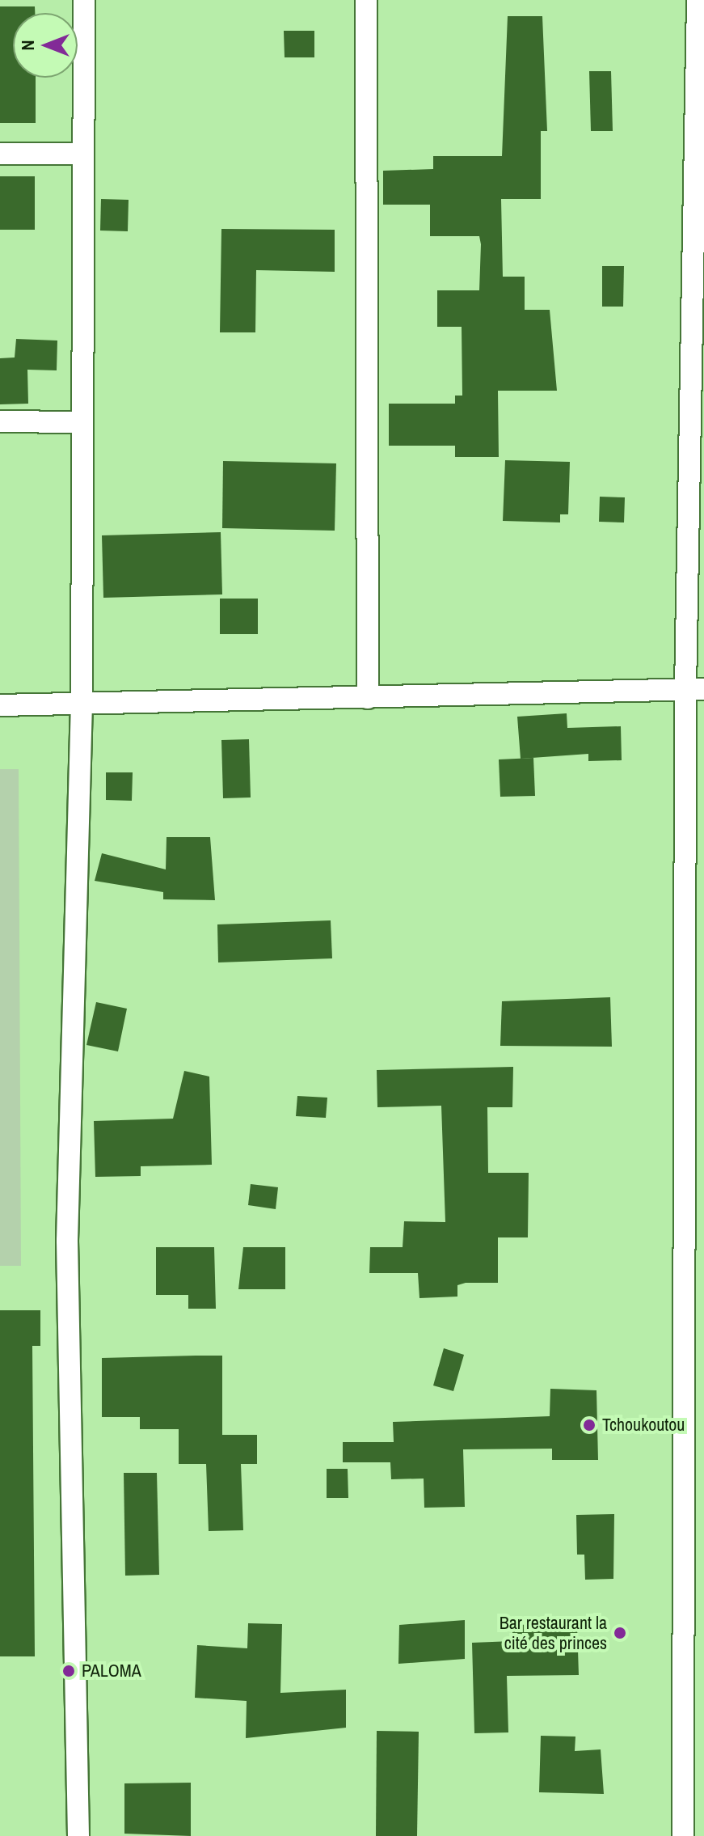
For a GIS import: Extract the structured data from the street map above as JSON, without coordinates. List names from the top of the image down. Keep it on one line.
{"places":["Tchoukoutou","Bar restaurant la cité des princes","PALOMA"],"north":"left"}
